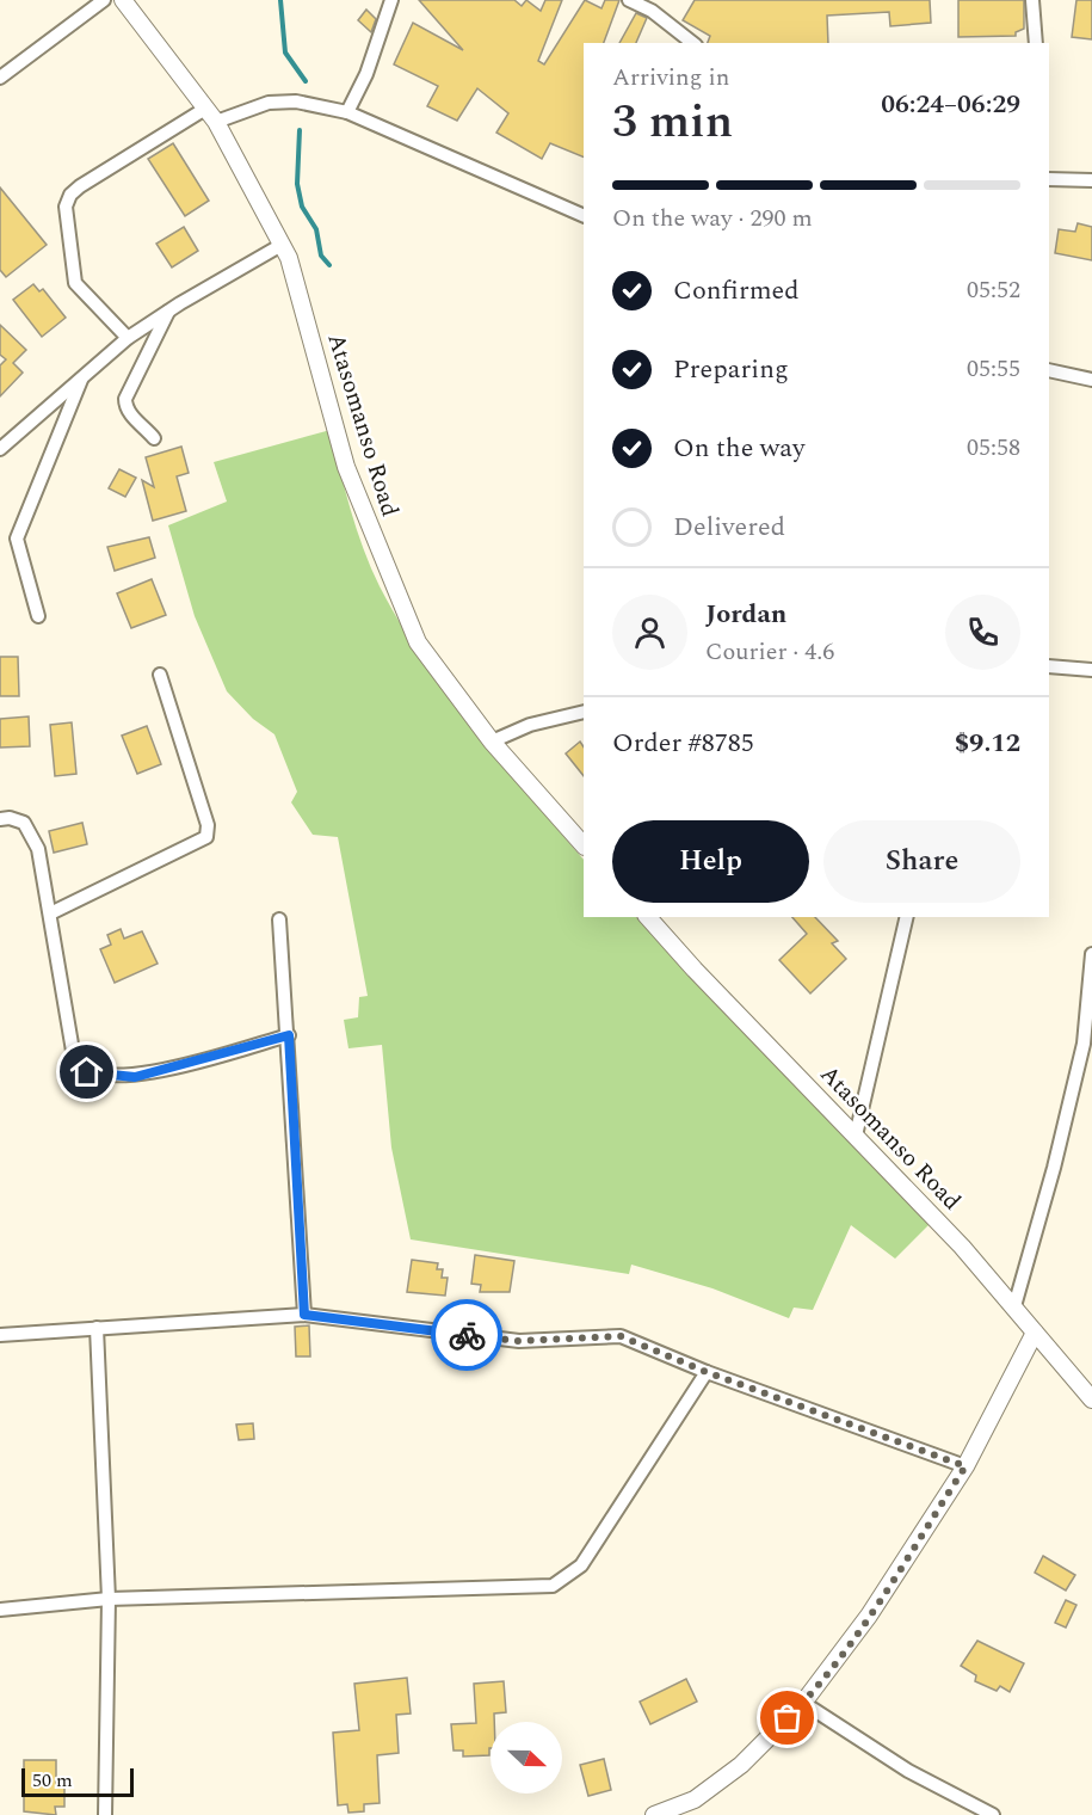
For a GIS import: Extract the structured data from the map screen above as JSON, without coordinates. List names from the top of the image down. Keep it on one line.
{"streets":{"street":["Atasomanso Road"]},"scale_bar":"50 m","north":"right","page":{"heading":["3 min","Arriving in","06:24–06:29"],"panel":["Jordan","Courier · 4.6","Order #8785","$9.12"],"bar":"On the way · 290 m","list":[["Confirmed","05:52"],["Preparing","05:55"],["On the way","05:58"],"Delivered"],"buttons":["Help","Share"],"scale":"50 m"}}
